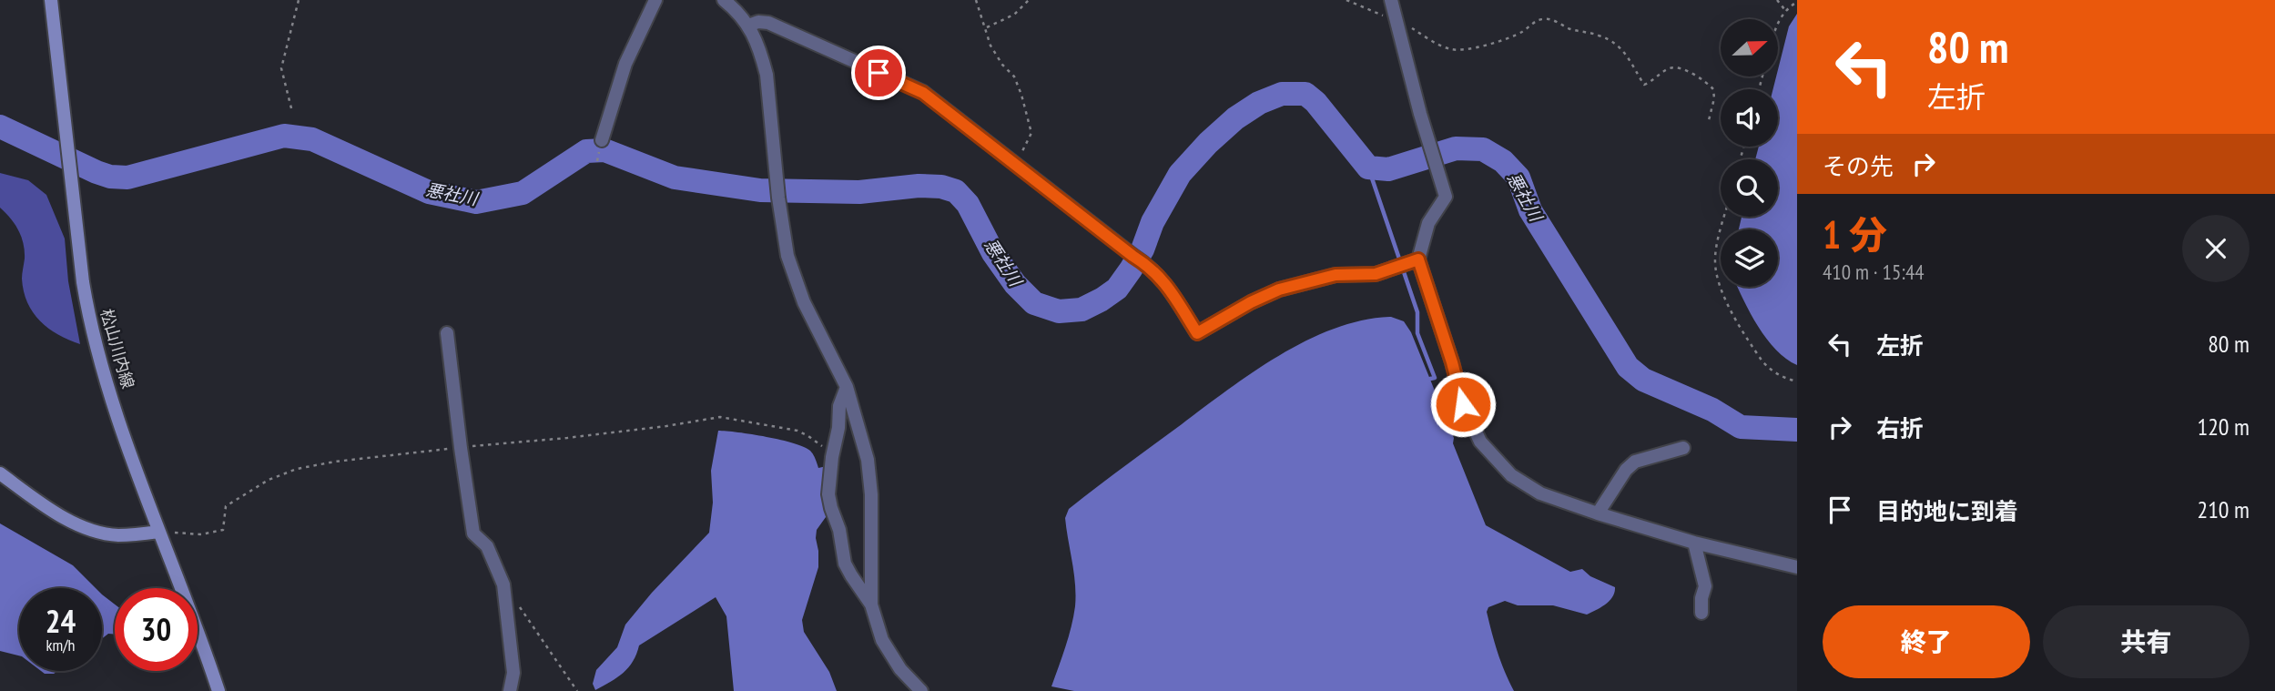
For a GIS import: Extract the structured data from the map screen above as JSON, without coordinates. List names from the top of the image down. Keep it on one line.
{"streets":{"main road":["松山川内線"]},"water":["悪社川"],"north":"right","page":{"turn":["80 m","左折"],"then":"その先","heading":["1 分","410 m · 15:44"],"list":[{"name":"左折","value":"80 m"},{"name":"右折","value":"120 m"},{"name":"目的地に到着","value":"210 m"}],"speed":"24 km/h","limit":"30","buttons":["終了","共有"]}}
